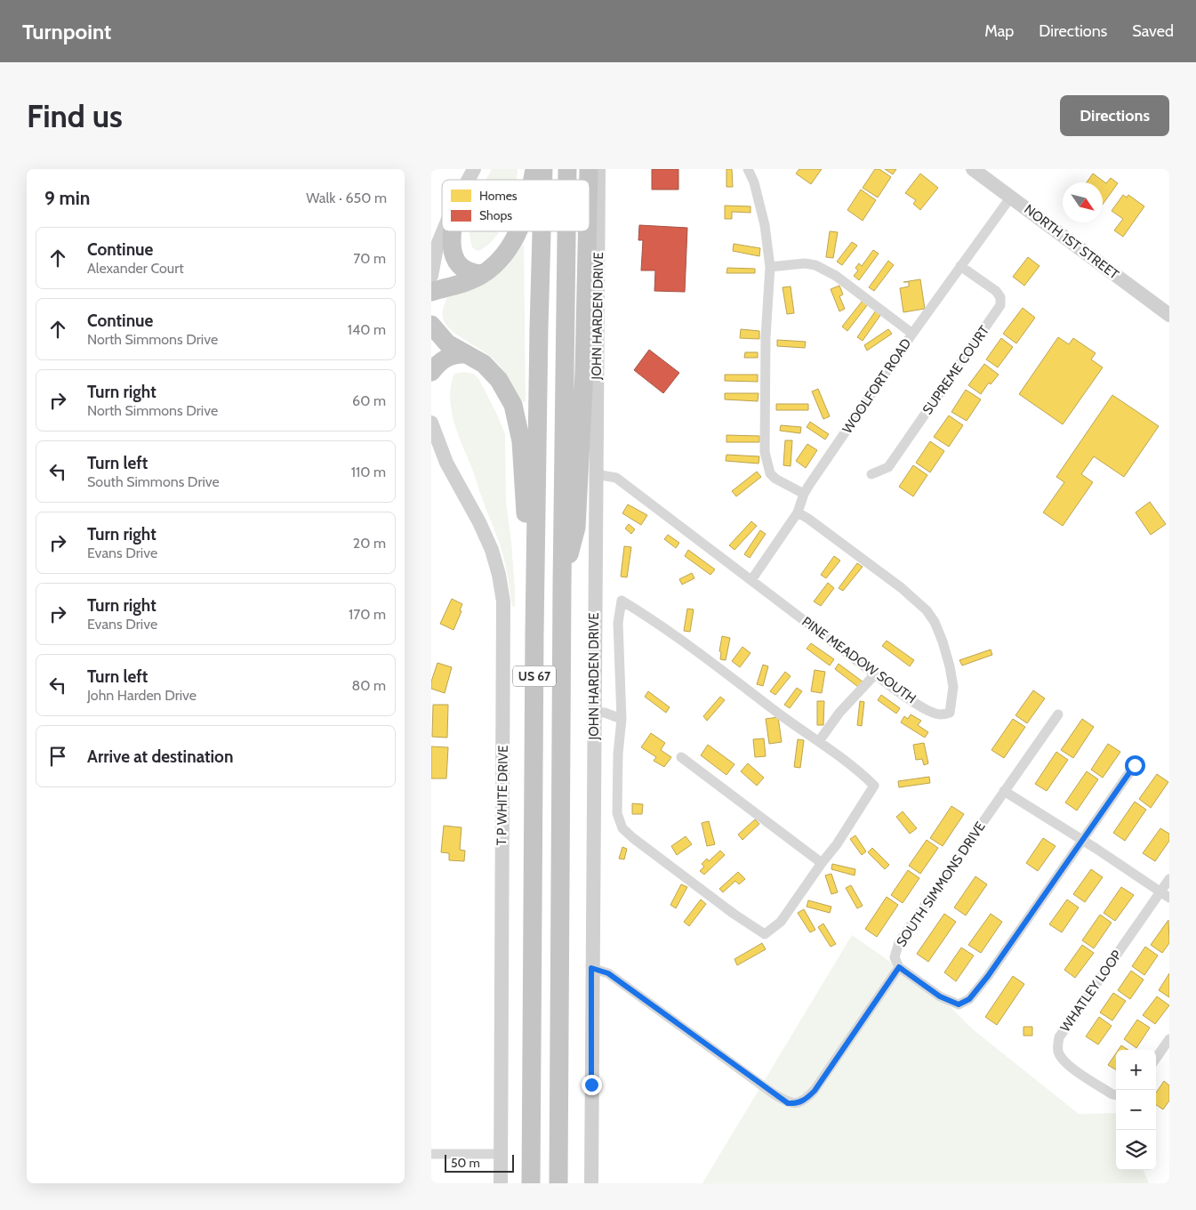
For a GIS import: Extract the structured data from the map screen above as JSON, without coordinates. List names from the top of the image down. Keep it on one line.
{"streets":{"highway":["US 67"],"street":["NORTH 1ST STREET","JOHN HARDEN DRIVE","SUPREME COURT","WOOLFORT ROAD","PINE MEADOW SOUTH","T P WHITE DRIVE","SOUTH SIMMONS DRIVE","WHATLEY LOOP"]},"crossings":[["NORTH 1ST STREET","WOOLFORT ROAD"],["JOHN HARDEN DRIVE","PINE MEADOW SOUTH"],["JOHN HARDEN DRIVE","SOUTH SIMMONS DRIVE"],["SUPREME COURT","WOOLFORT ROAD"],["WOOLFORT ROAD","PINE MEADOW SOUTH"]],"legend":["Homes","Shops"],"scale_bar":"50 m","north":"bottom right","page":{"header":"Turnpoint","nav":["Map","Directions","Saved"],"buttons":"Directions","title":"Find us","heading":["9 min","Walk · 650 m"],"list":[["Continue","Alexander Court","70 m"],["Continue","North Simmons Drive","140 m"],["Turn right","North Simmons Drive","60 m"],["Turn left","South Simmons Drive","110 m"],["Turn right","Evans Drive","20 m"],["Turn right","Evans Drive","170 m"],["Turn left","John Harden Drive","80 m"],"Arrive at destination"],"map_buttons":["+","−"],"scale":"50 m"}}
